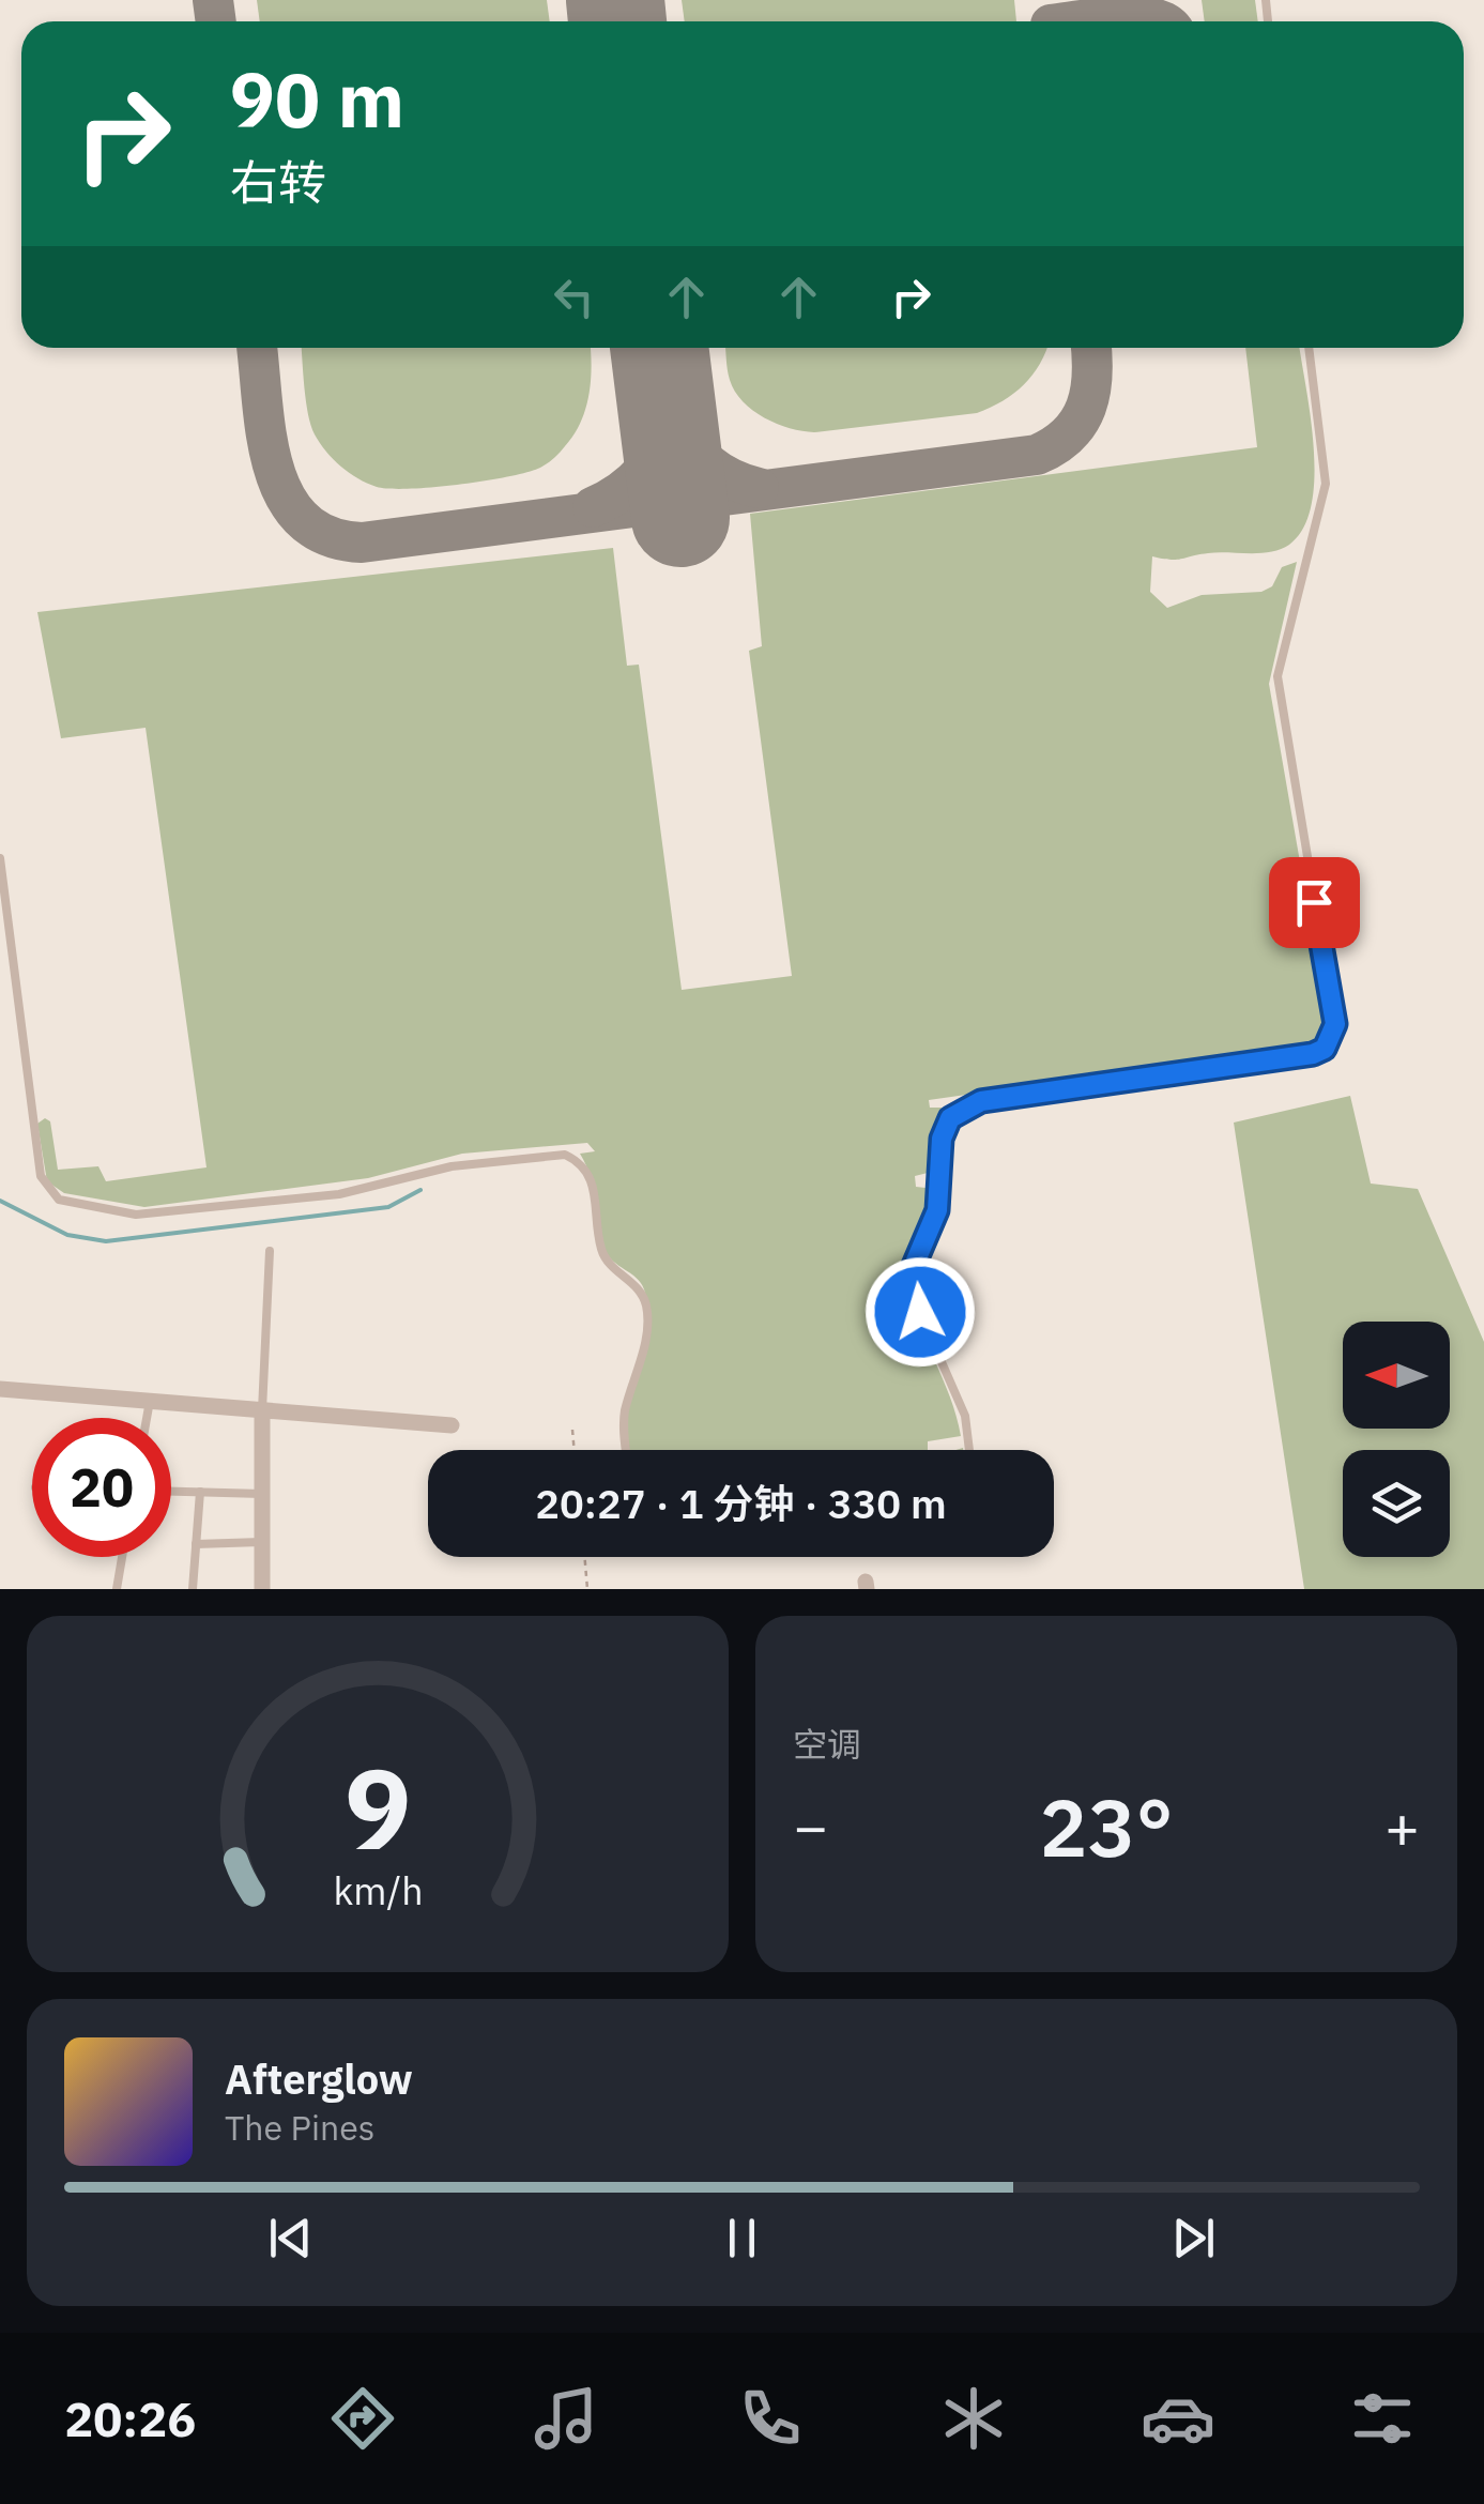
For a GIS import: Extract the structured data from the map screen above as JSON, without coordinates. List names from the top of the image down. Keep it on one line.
{"north":"left","page":{"turn":["90 m","右转"],"limit":"20","trip":"20:27 · 1 分钟 · 330 m","tile":"空调","heat":["−","23°","+"],"song":["Afterglow","The Pines"],"tabs":"20:26","gauge":["9","km/h"]}}
